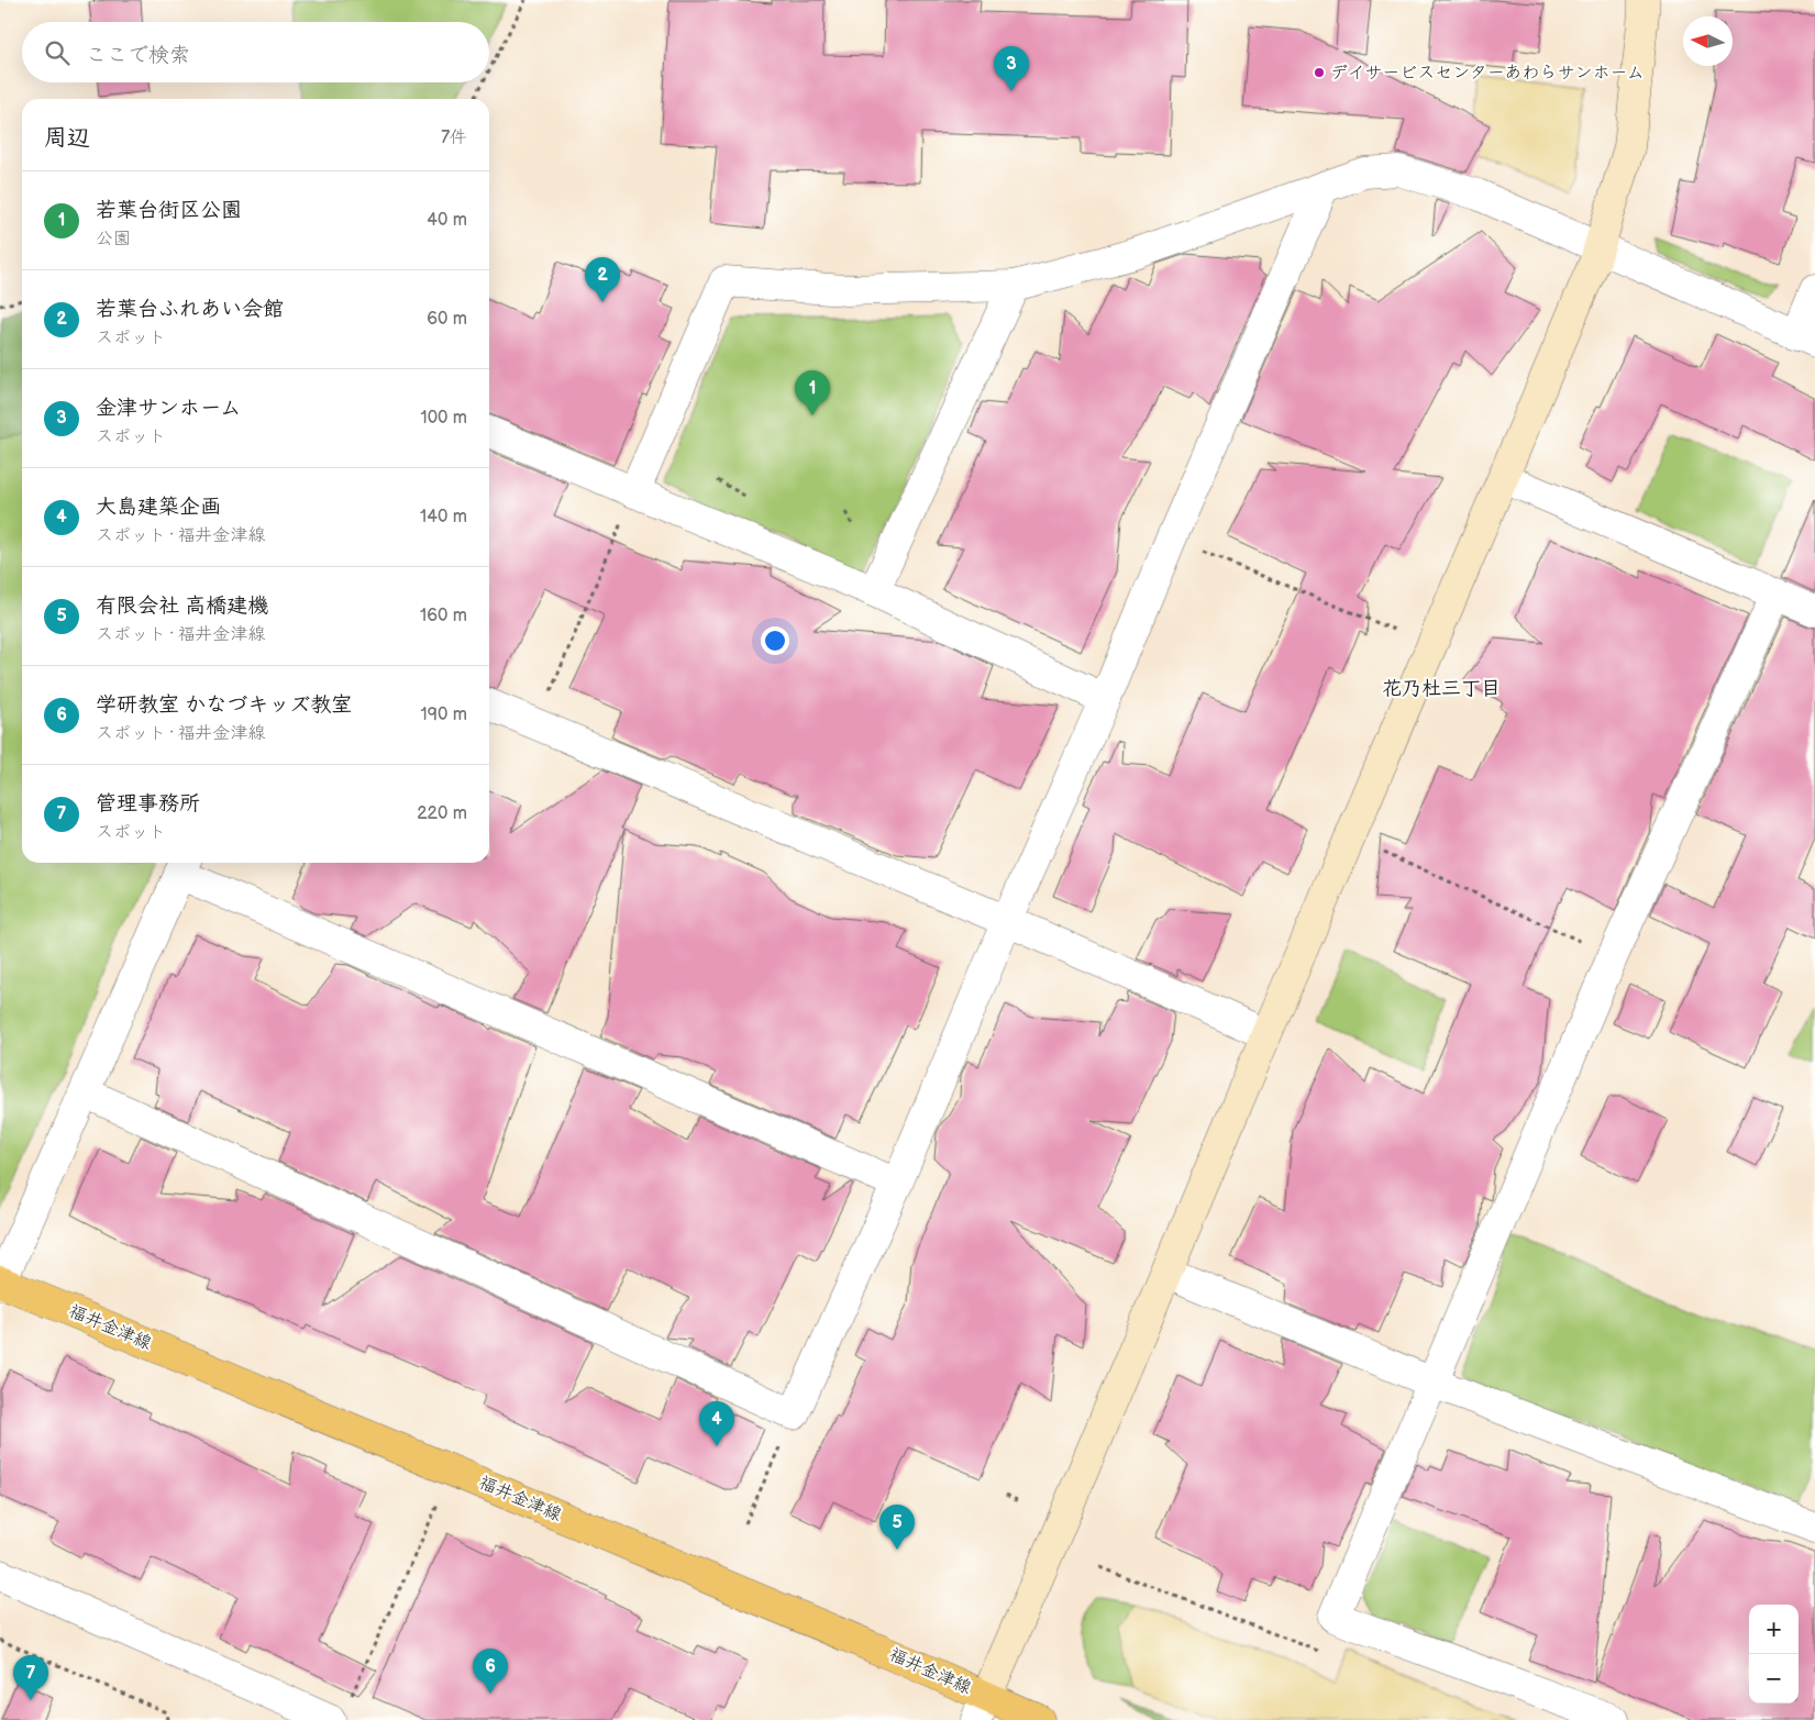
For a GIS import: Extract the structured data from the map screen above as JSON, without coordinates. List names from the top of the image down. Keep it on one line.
{"streets":{"main road":["福井金津線"]},"districts":["花乃杜三丁目"],"places":["デイサービスセンターあわらサンホーム"],"north":"left","page":{"search":"ここで検索","pins":["3","2","1","4","5","6","7"],"heading":["周辺","7件"],"list":[{"mark":"1","name":"若葉台街区公園","note":"公園","value":"40 m"},{"mark":"2","name":"若葉台ふれあい会館","note":"スポット","value":"60 m"},{"mark":"3","name":"金津サンホーム","note":"スポット","value":"100 m"},{"mark":"4","name":"大島建築企画","note":"スポット · 福井金津線","value":"140 m"},{"mark":"5","name":"有限会社 高橋建機","note":"スポット · 福井金津線","value":"160 m"},{"mark":"6","name":"学研教室 かなづキッズ教室","note":"スポット · 福井金津線","value":"190 m"},{"mark":"7","name":"管理事務所","note":"スポット","value":"220 m"}],"map_buttons":["+","−"]}}
